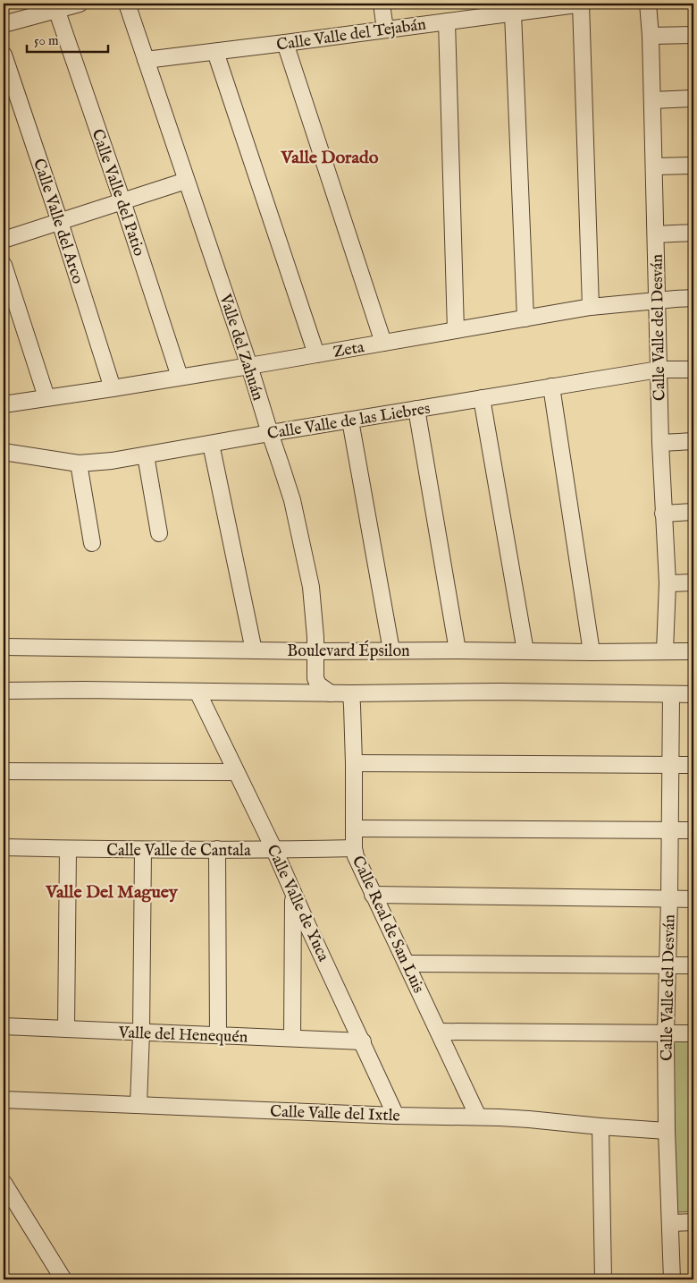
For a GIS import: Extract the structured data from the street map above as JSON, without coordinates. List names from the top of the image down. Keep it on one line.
{"streets":{"street":["Calle Valle del Tejabán","Calle Valle del Patio","Calle Valle del Arco","Calle Valle del Desván","Valle del Zahuán","Zeta","Calle Valle de las Liebres","Boulevard Épsilon","Calle Valle de Cantala","Calle Valle de Yuca","Calle Real de San Luis","Valle del Henequén","Calle Valle del Ixtle"]},"crossings":[["Calle Valle del Tejabán","Valle del Zahuán"],["Calle Valle del Patio","Zeta"],["Calle Valle del Arco","Zeta"],["Calle Valle del Desván","Zeta"],["Calle Valle del Desván","Calle Valle de las Liebres"],["Calle Valle del Desván","Boulevard Épsilon"],["Calle Valle del Desván","Calle Valle del Ixtle"],["Valle del Zahuán","Zeta"],["Valle del Zahuán","Calle Valle de las Liebres"],["Valle del Zahuán","Boulevard Épsilon"],["Calle Valle de Cantala","Calle Valle de Yuca"],["Calle Valle de Cantala","Calle Real de San Luis"],["Calle Valle de Yuca","Valle del Henequén"],["Calle Valle de Yuca","Calle Valle del Ixtle"],["Calle Real de San Luis","Calle Valle del Ixtle"]],"districts":["Valle Dorado","Valle Del Maguey"],"scale_bar":"50 m"}
